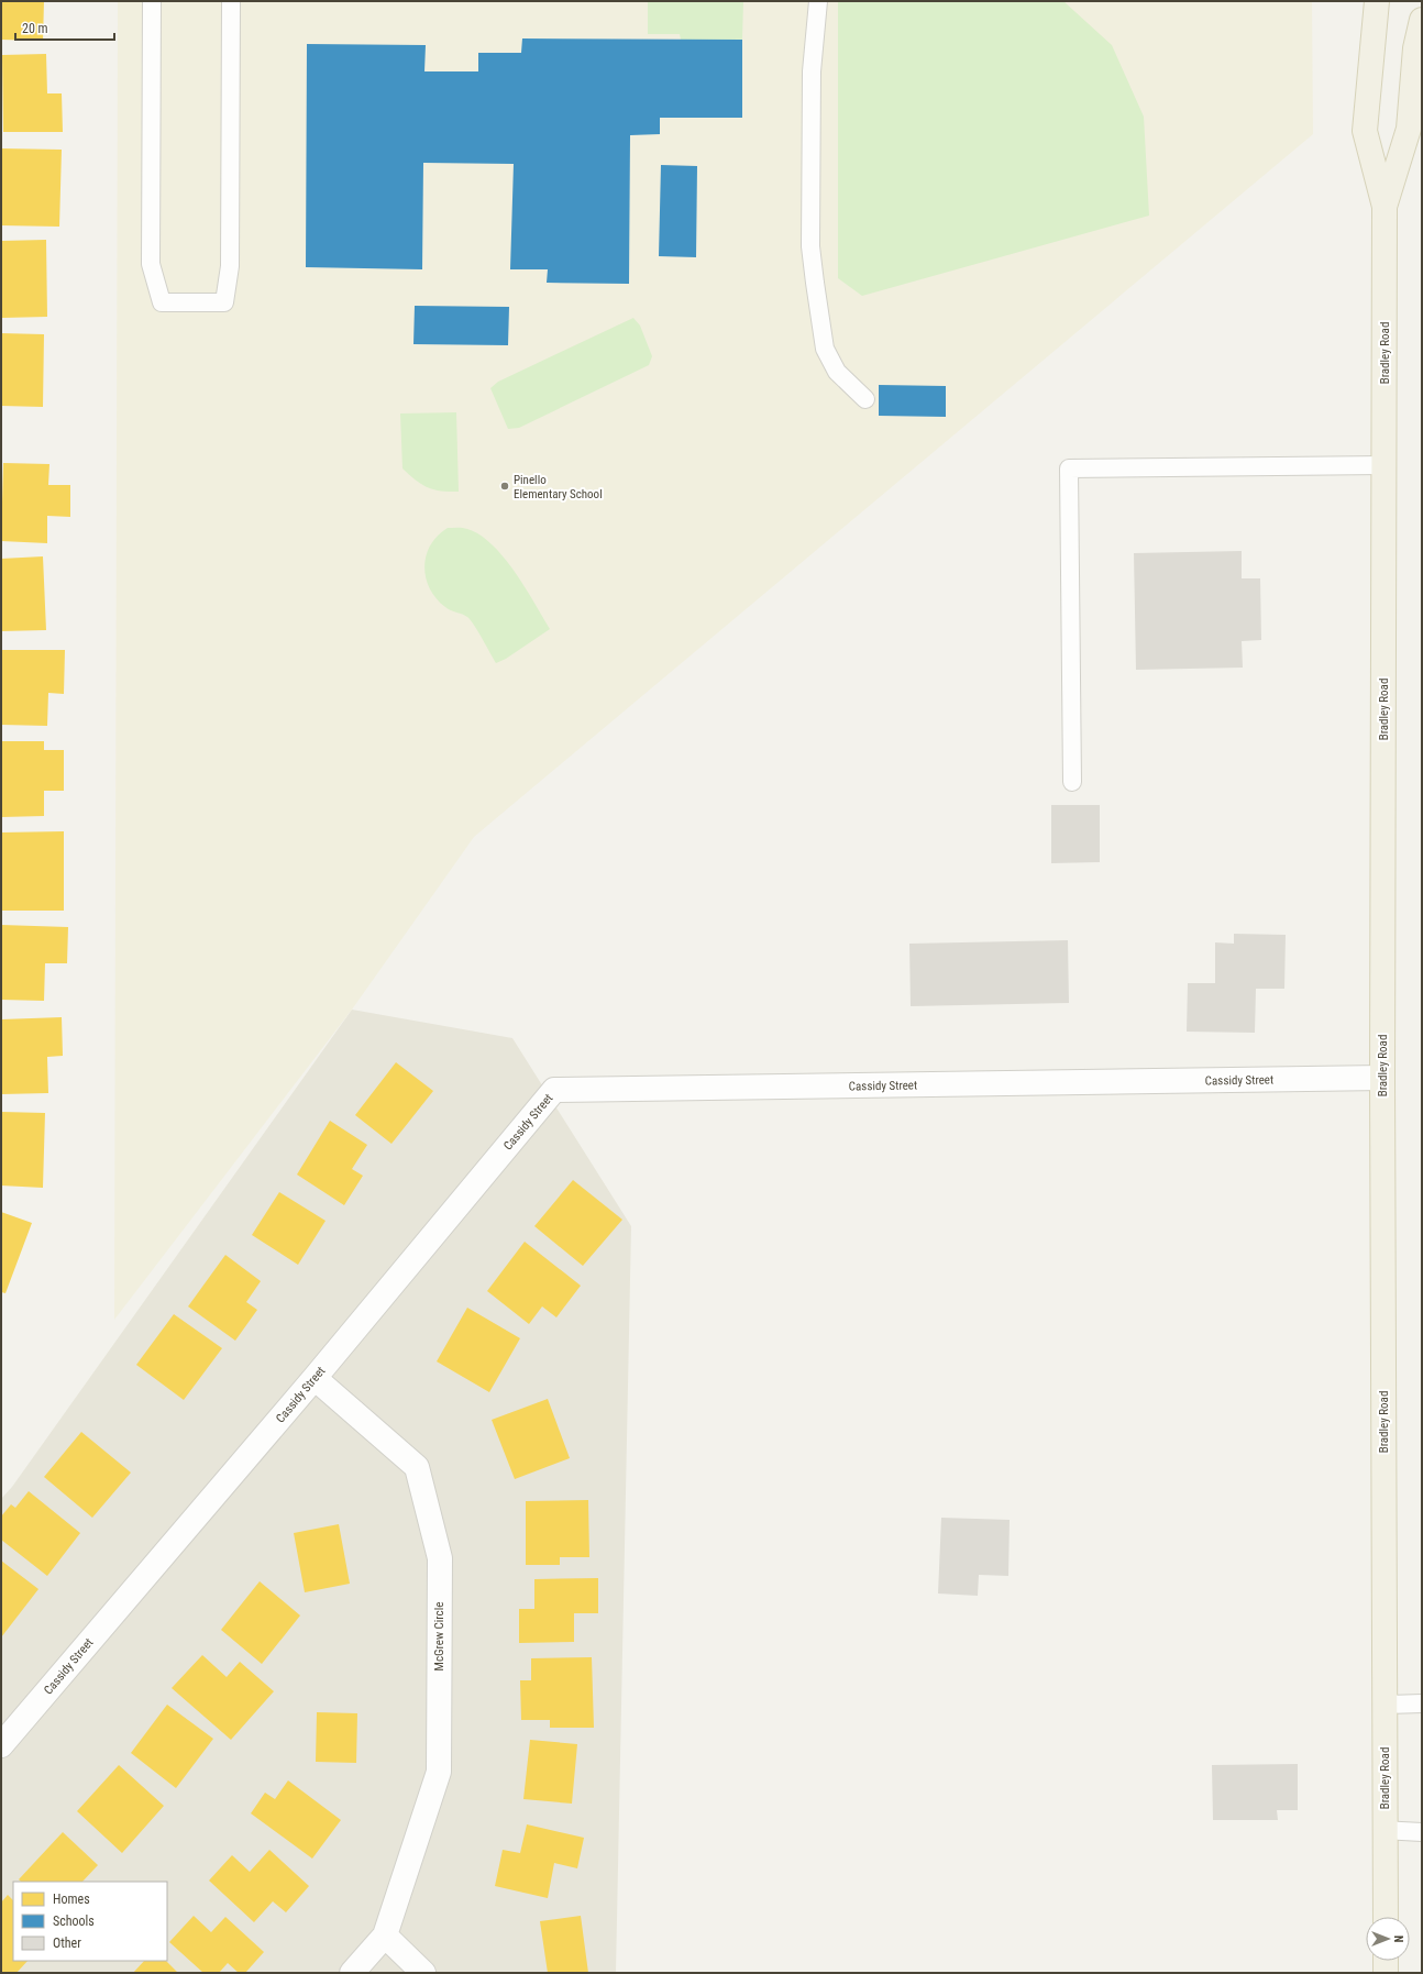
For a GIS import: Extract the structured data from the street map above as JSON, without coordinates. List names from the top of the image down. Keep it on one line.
{"streets":{"main road":["Bradley Road"],"street":["Cassidy Street","McGrew Circle"]},"crossings":[["Bradley Road","Cassidy Street"],["Cassidy Street","McGrew Circle"]],"places":["Pinello Elementary School"],"legend":["Homes","Schools","Other"],"scale_bar":"20 m","north":"right"}
